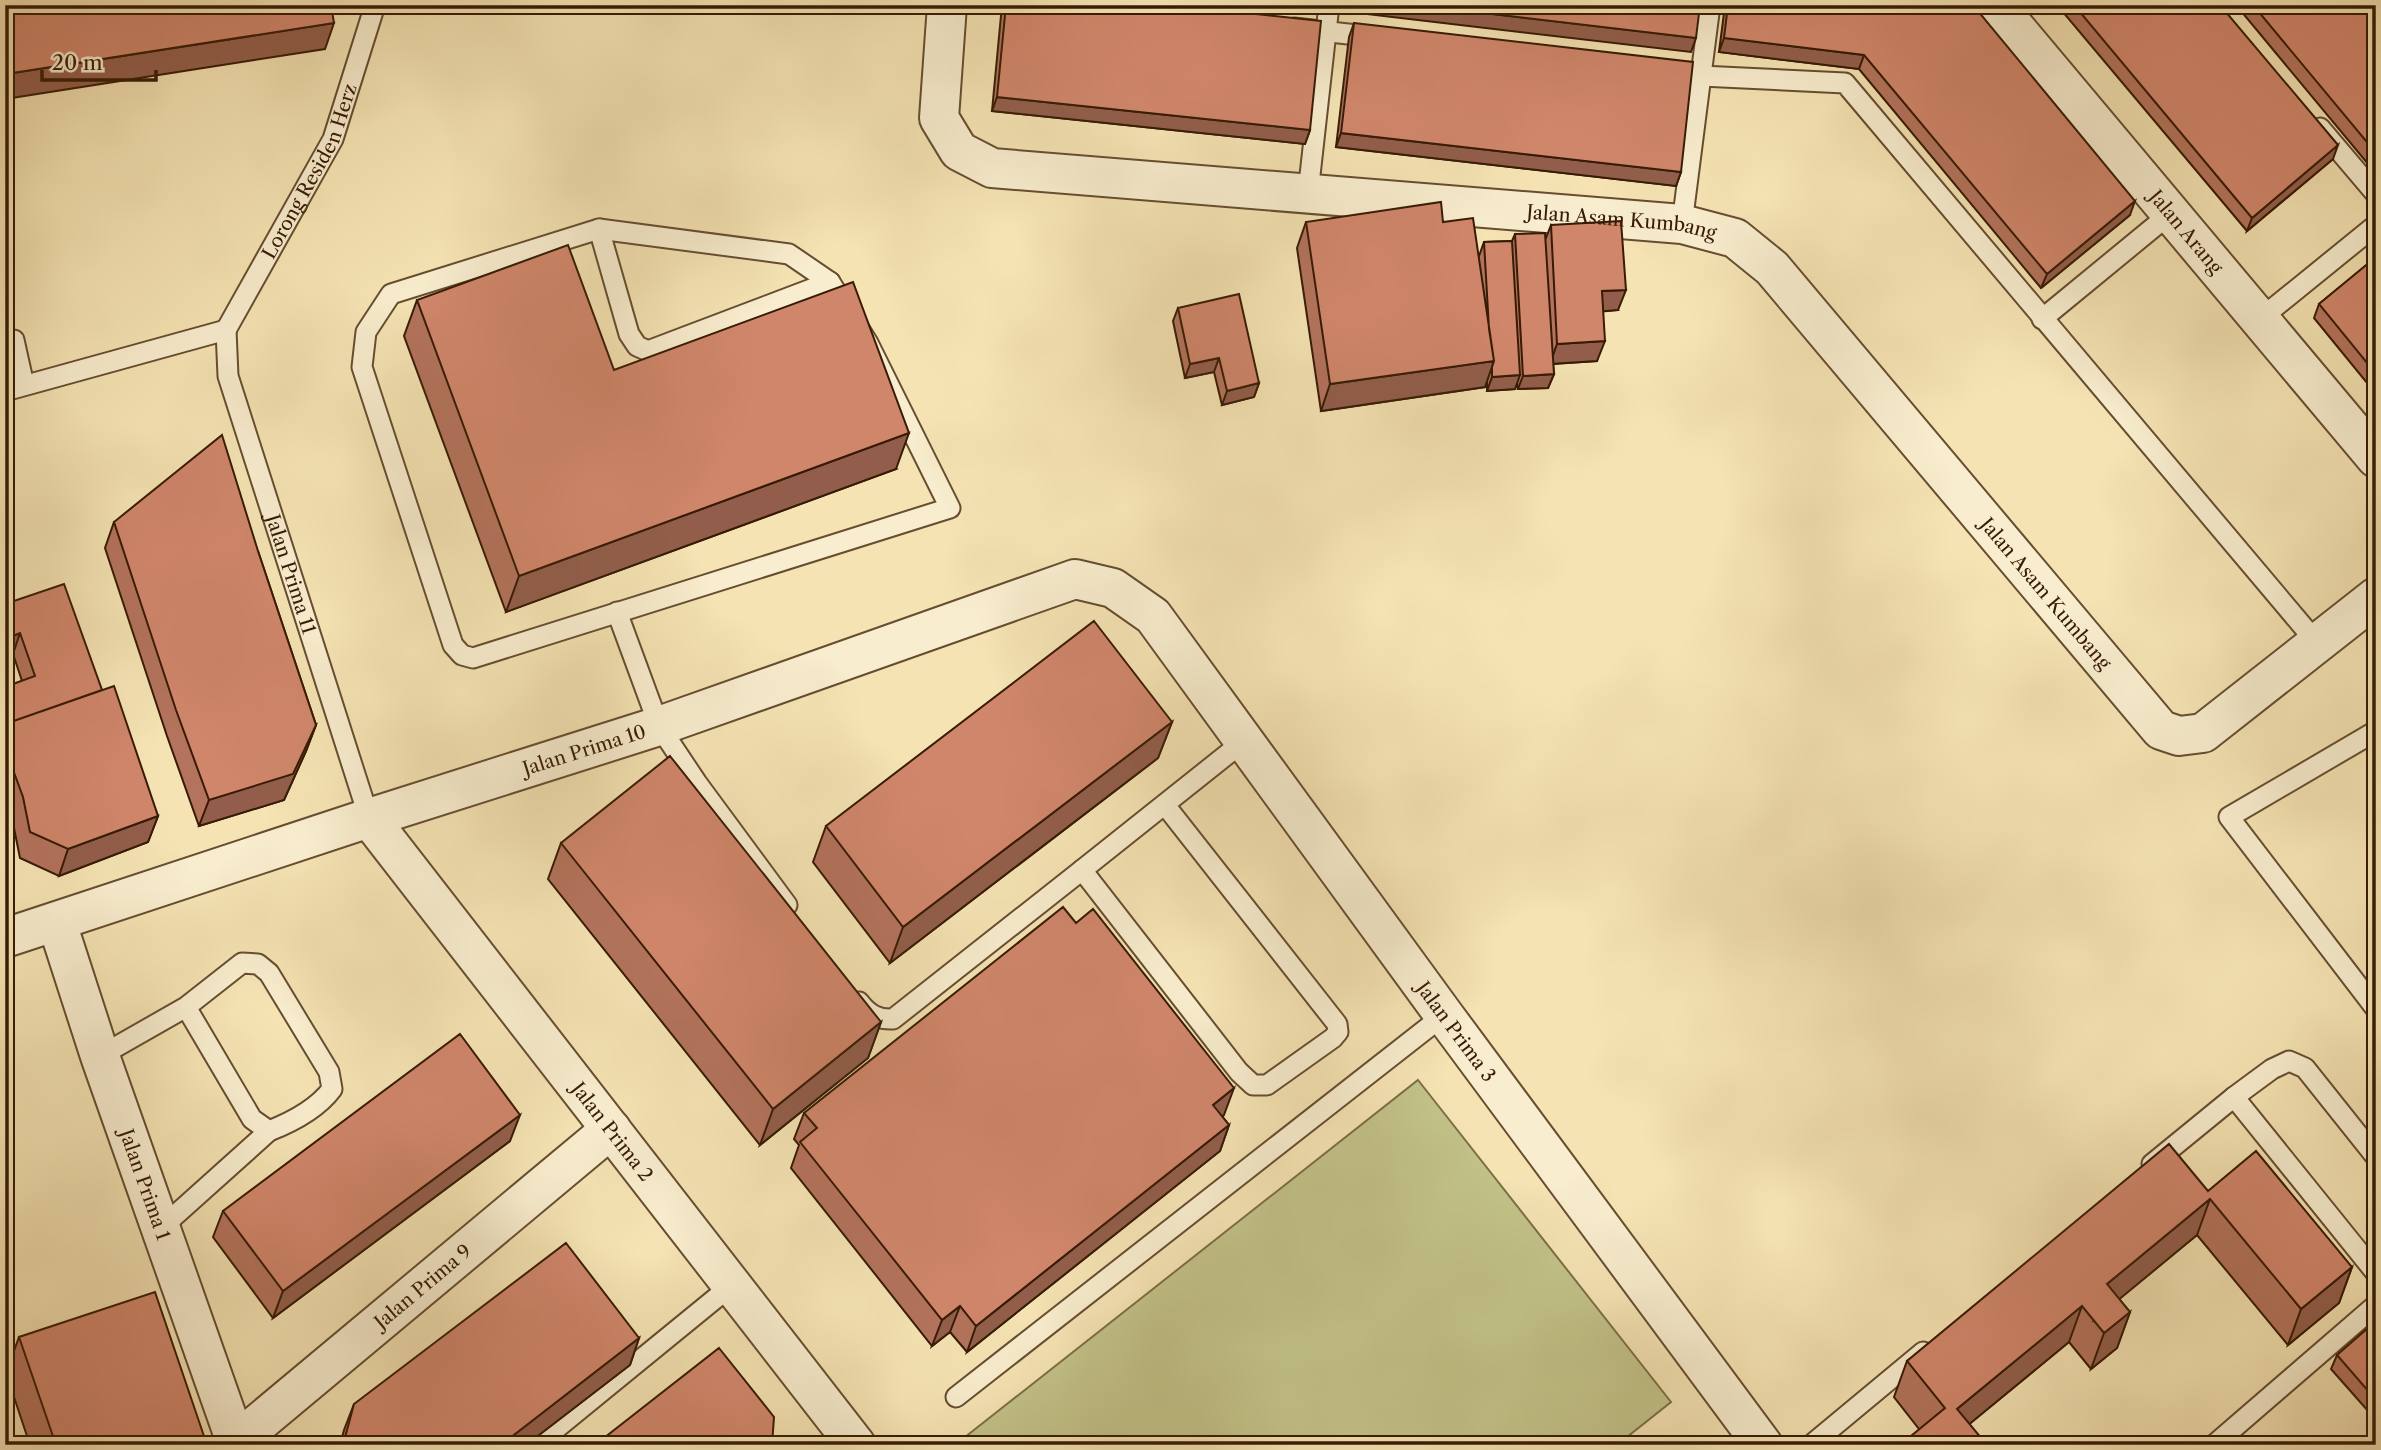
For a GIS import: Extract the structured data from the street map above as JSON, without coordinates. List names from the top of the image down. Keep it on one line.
{"streets":{"street":["Jalan Asam Kumbang","Jalan Arang","Jalan Prima 10","Jalan Prima 3","Jalan Prima 2","Jalan Prima 1","Jalan Prima 9"],"lane":["Lorong Residen Herz","Jalan Prima 11"]},"crossings":[["Lorong Residen Herz","Jalan Prima 11"],["Jalan Prima 11","Jalan Prima 10"],["Jalan Prima 11","Jalan Prima 2"],["Jalan Prima 10","Jalan Prima 3"],["Jalan Prima 10","Jalan Prima 2"],["Jalan Prima 10","Jalan Prima 1"],["Jalan Prima 2","Jalan Prima 9"],["Jalan Prima 1","Jalan Prima 9"]],"scale_bar":"20 m"}
